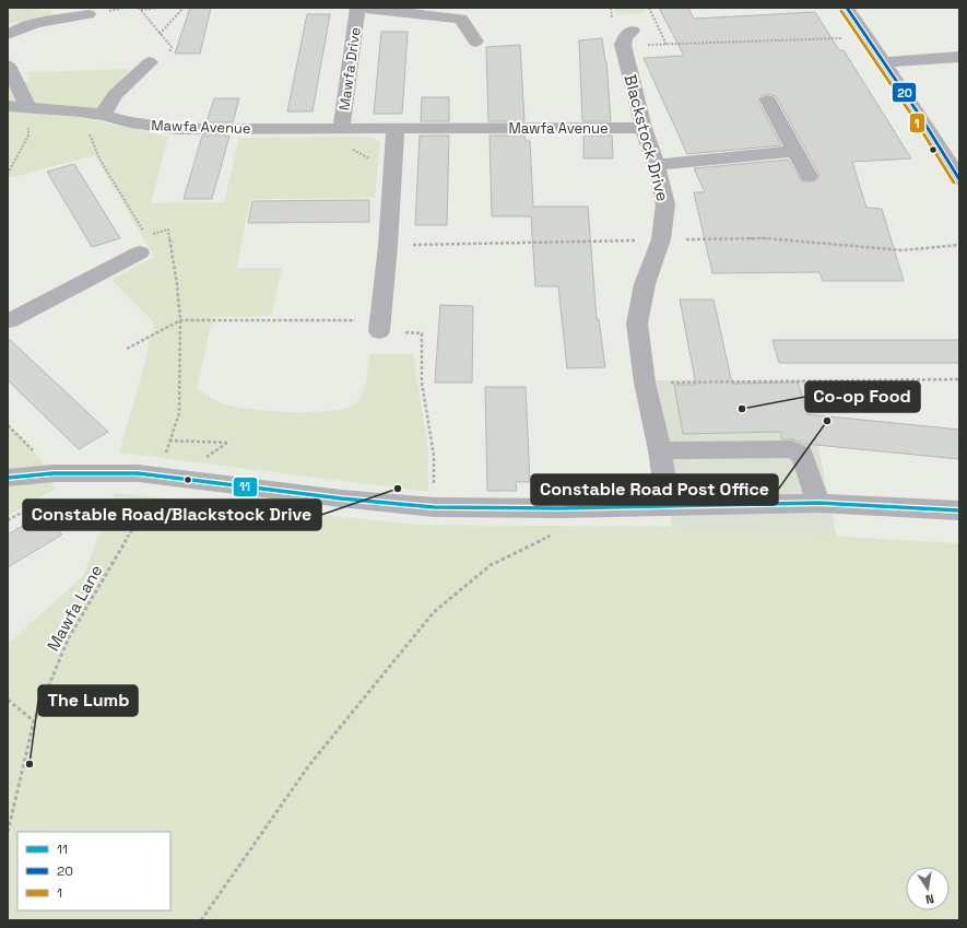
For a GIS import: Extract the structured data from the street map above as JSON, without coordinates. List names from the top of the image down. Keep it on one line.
{"streets":{"street":["Mawfa Drive","Mawfa Avenue","Blackstock Drive"],"path":["Mawfa Lane"]},"crossings":[["Mawfa Drive","Mawfa Avenue"],["Mawfa Avenue","Blackstock Drive"]],"places":["Co-op Food","Constable Road Post Office","Constable Road/Blackstock Drive","The Lumb"],"lines":["transit line 20","transit line 1","transit line 11"],"legend":["11","20","1"],"north":"bottom"}
